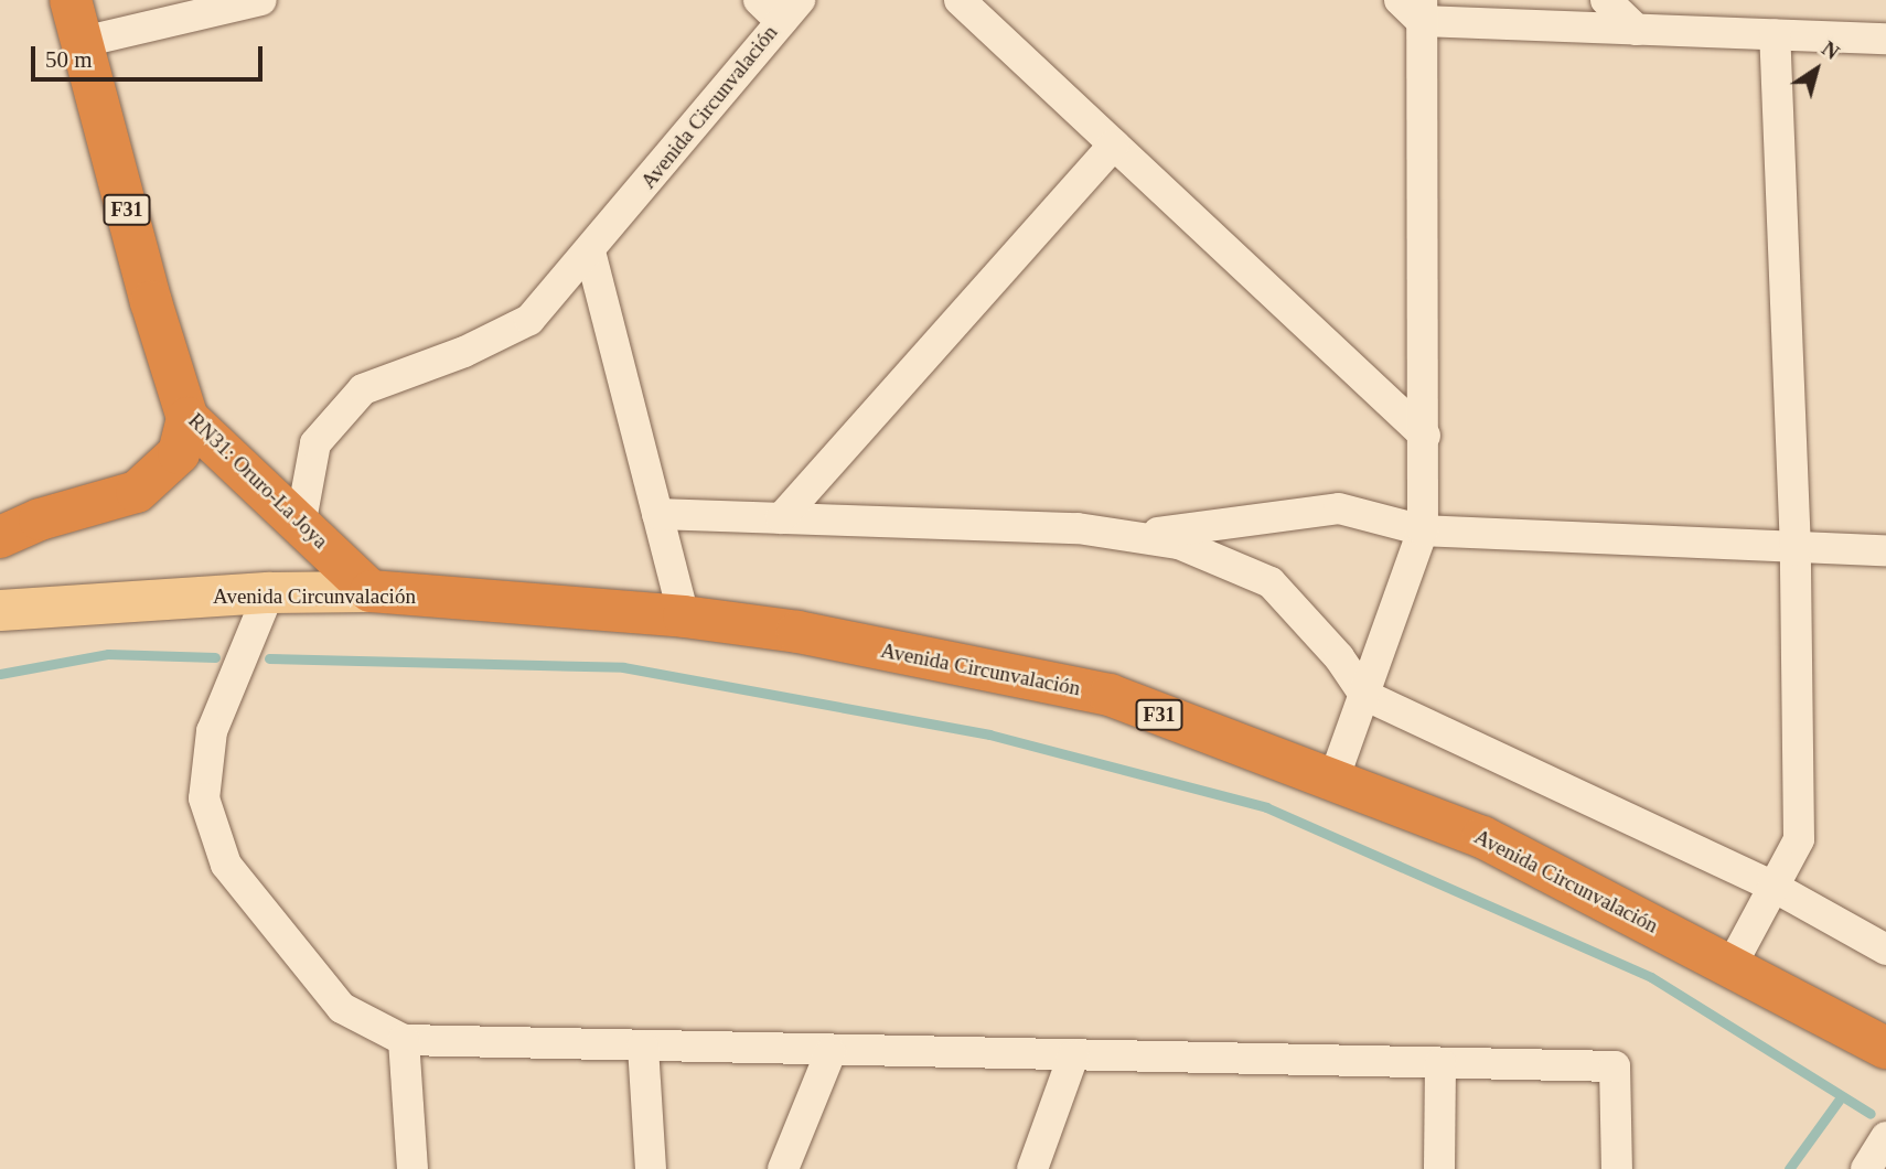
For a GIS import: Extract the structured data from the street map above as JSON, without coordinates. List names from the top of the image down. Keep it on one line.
{"streets":{"highway":["Avenida Circunvalación","F31","RN31: Oruro-La Joya"]},"crossings":[["Avenida Circunvalación","RN31: Oruro-La Joya"]],"scale_bar":"50 m","north":"top right"}
